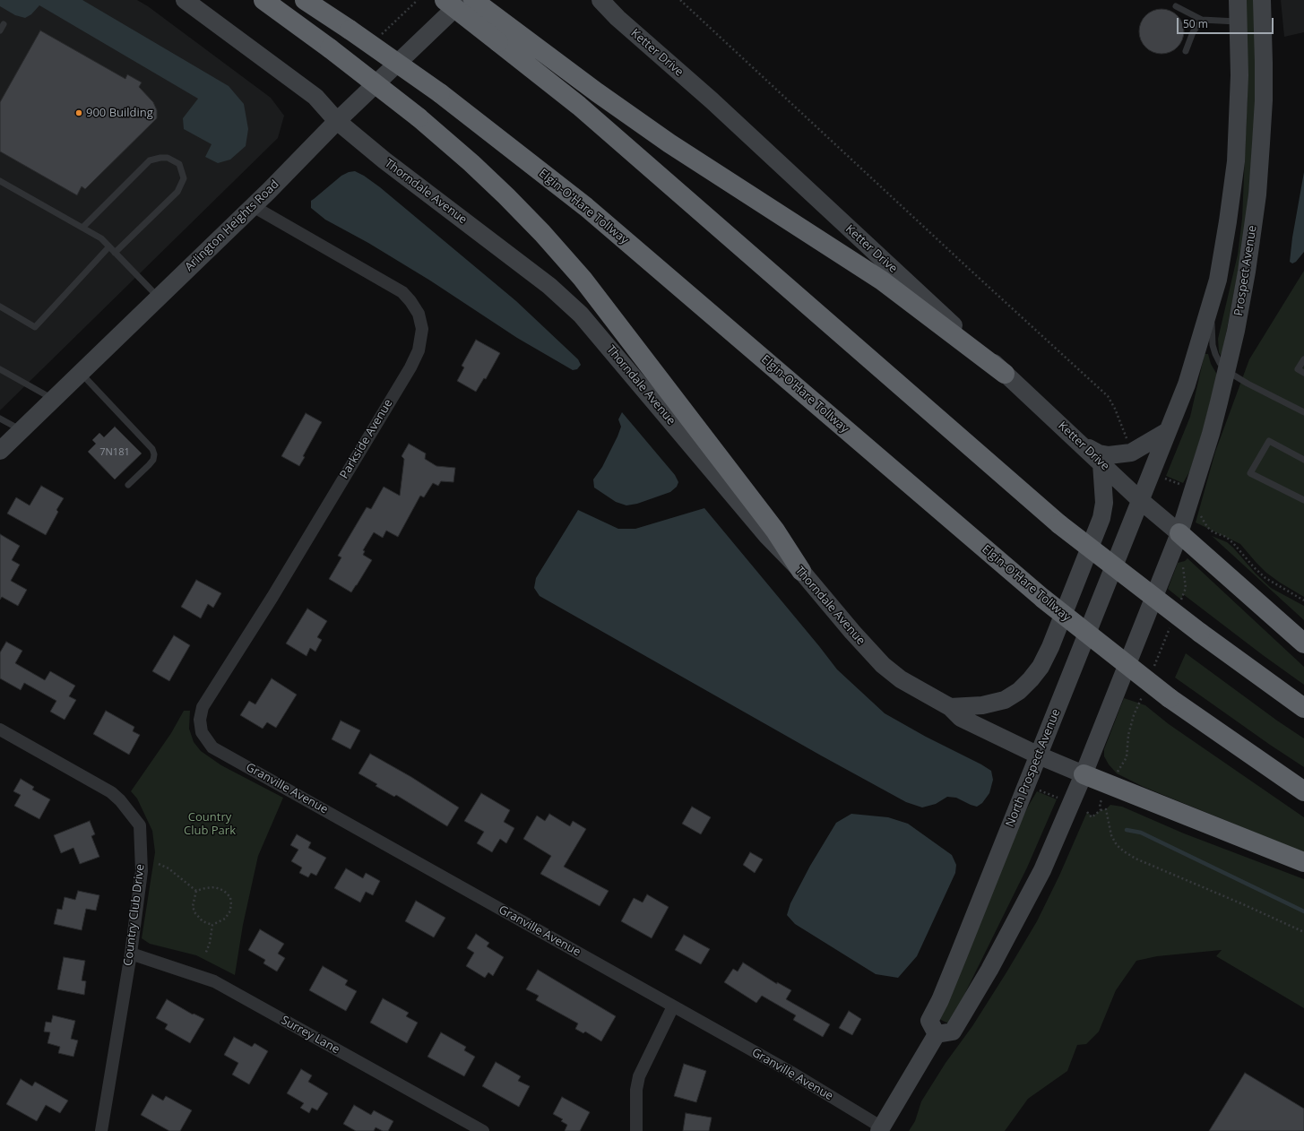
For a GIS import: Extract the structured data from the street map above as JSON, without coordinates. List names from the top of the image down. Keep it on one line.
{"streets":{"highway":["Elgin-O'Hare Tollway"],"main road":["Ketter Drive","Thorndale Avenue","Arlington Heights Road","Prospect Avenue","North Prospect Avenue"],"street":["Parkside Avenue","Granville Avenue","Country Club Drive","Surrey Lane"]},"crossings":[["Ketter Drive","Prospect Avenue"],["Ketter Drive","North Prospect Avenue"],["Thorndale Avenue","Arlington Heights Road"],["Thorndale Avenue","North Prospect Avenue"],["Arlington Heights Road","Parkside Avenue"],["Parkside Avenue","Granville Avenue"],["Country Club Drive","Surrey Lane"]],"parks":["Country Club Park"],"places":["900 Building"],"house_numbers":["7N181"],"scale_bar":"50 m"}
